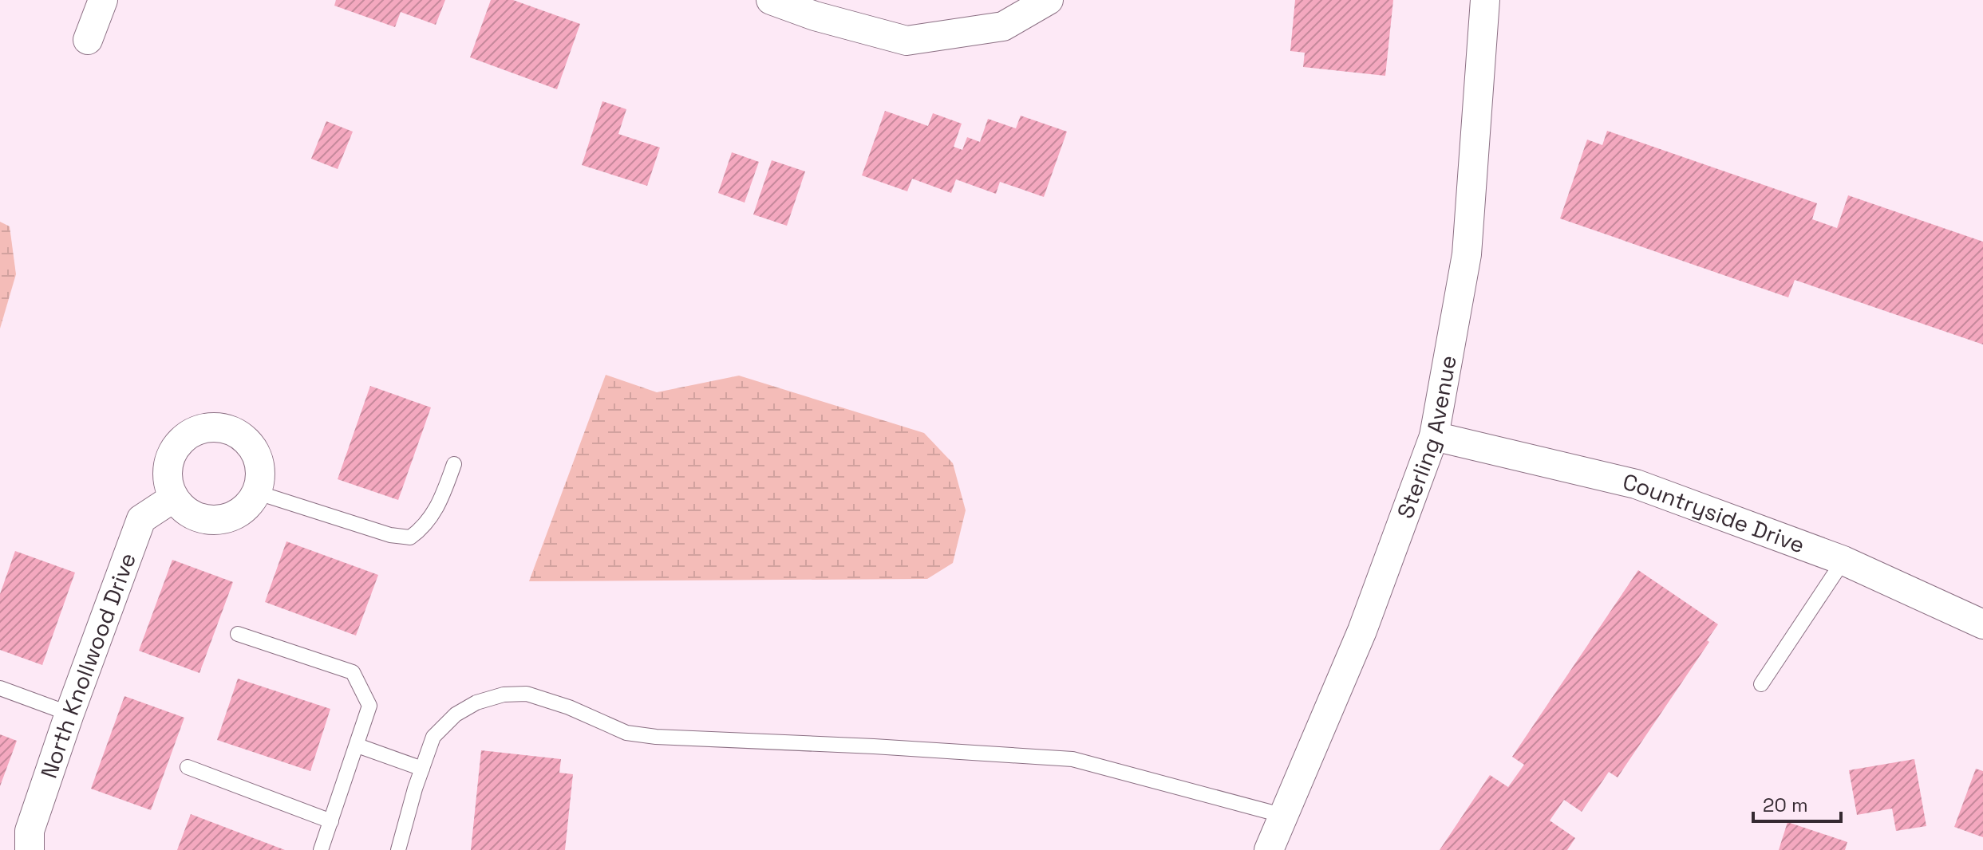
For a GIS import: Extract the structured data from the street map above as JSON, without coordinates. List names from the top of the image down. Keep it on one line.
{"streets":{"street":["Sterling Avenue","Countryside Drive","North Knollwood Drive"]},"crossings":[["Sterling Avenue","Countryside Drive"]],"scale_bar":"20 m"}
